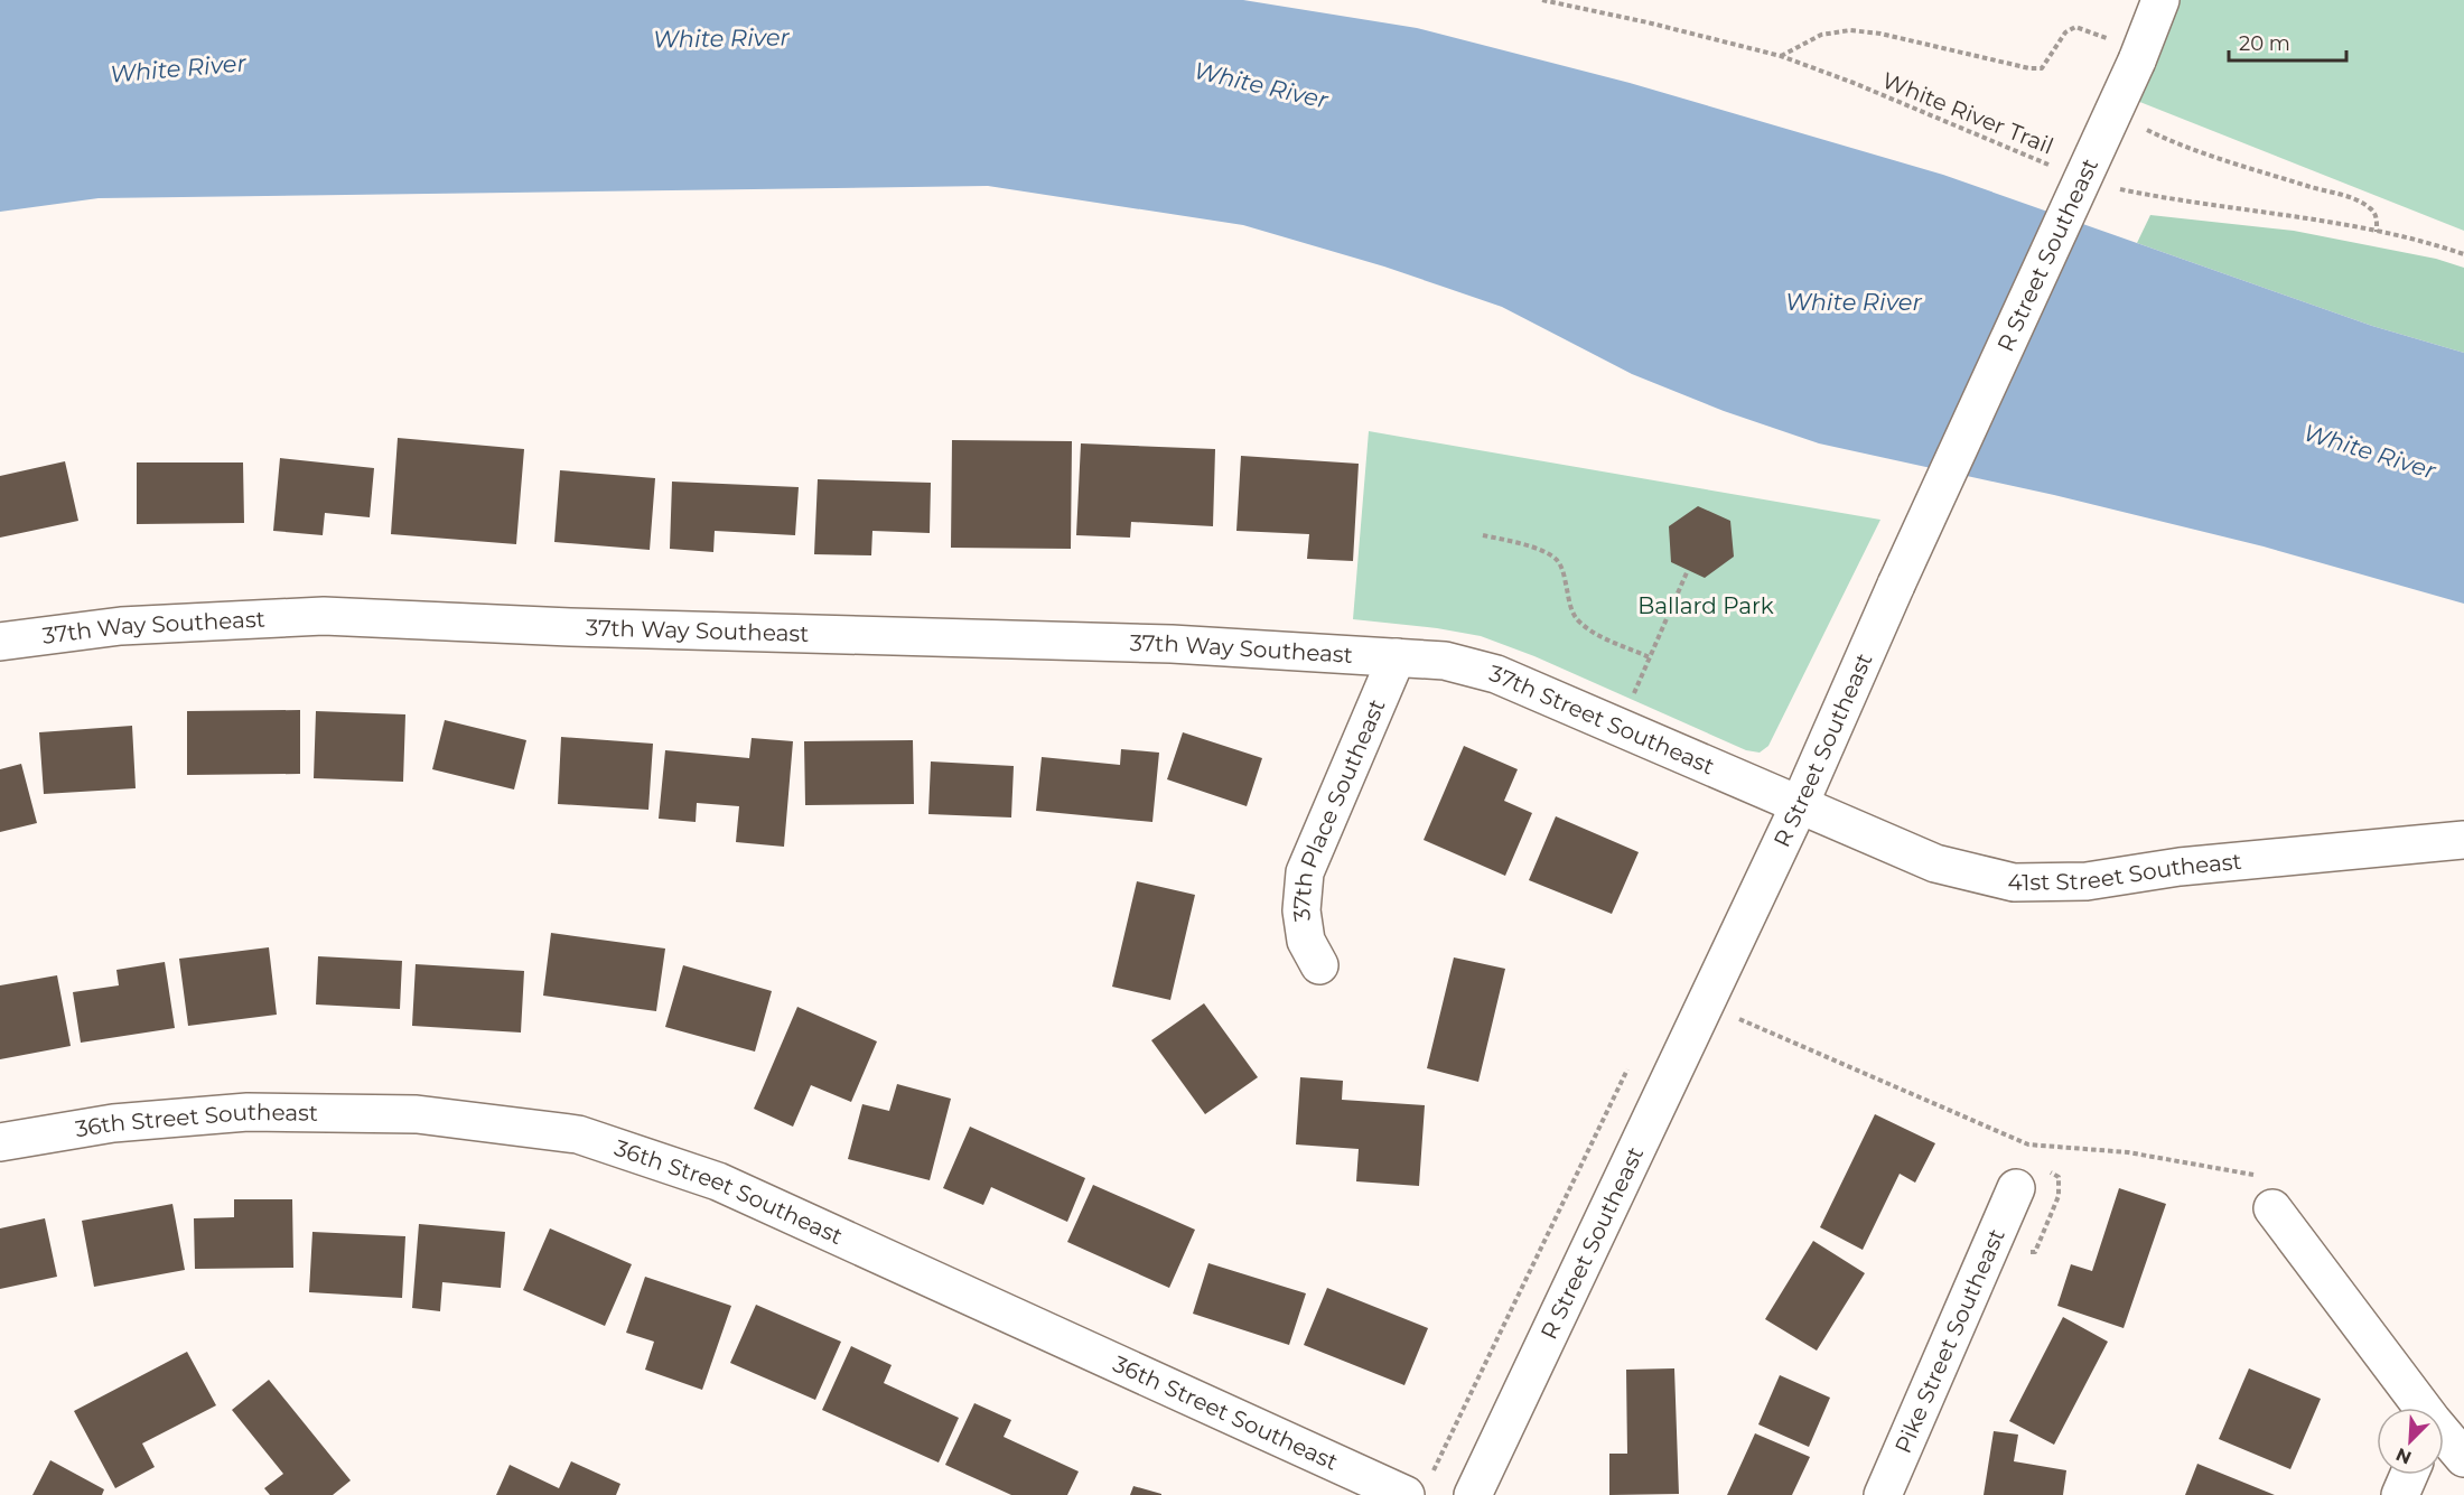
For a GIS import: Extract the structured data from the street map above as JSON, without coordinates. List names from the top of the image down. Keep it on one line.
{"streets":{"street":["R Street Southeast","37th Way Southeast","37th Street Southeast","37th Place Southeast","41st Street Southeast","36th Street Southeast","Pike Street Southeast"],"path":["White River Trail"]},"crossings":[["R Street Southeast","37th Street Southeast"],["R Street Southeast","41st Street Southeast"],["37th Way Southeast","37th Street Southeast"],["37th Way Southeast","37th Place Southeast"],["37th Street Southeast","37th Place Southeast"],["37th Street Southeast","41st Street Southeast"]],"water":["White River"],"parks":["Ballard Park"],"scale_bar":"20 m","north":"bottom left"}
